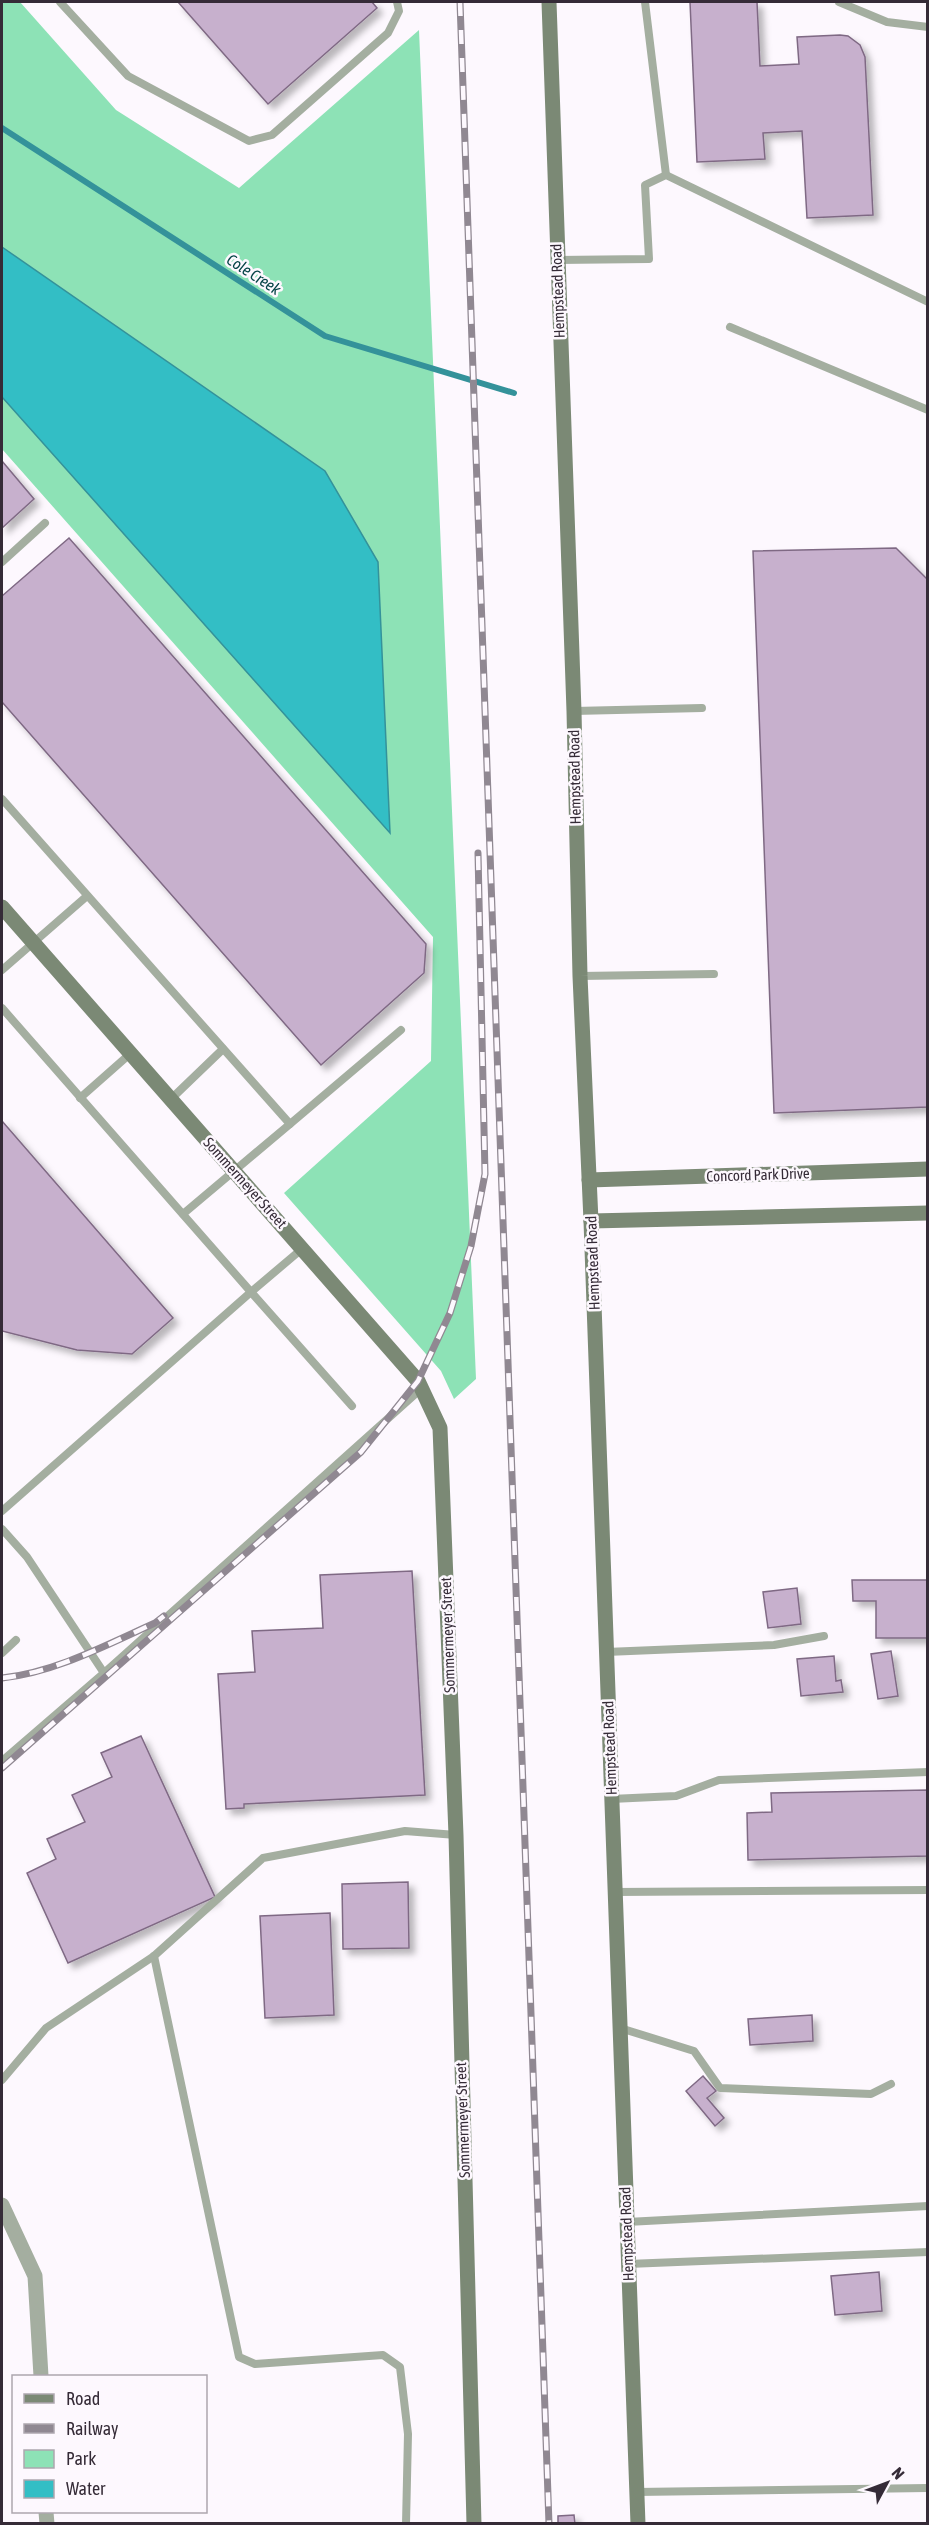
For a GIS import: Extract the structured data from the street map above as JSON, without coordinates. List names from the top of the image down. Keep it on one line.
{"streets":{"main road":["Hempstead Road","Concord Park Drive","Sommermeyer Street"]},"crossings":[["Hempstead Road","Concord Park Drive"]],"water":["Cole Creek"],"legend":["Road","Railway","Park","Water"],"north":"top right"}
